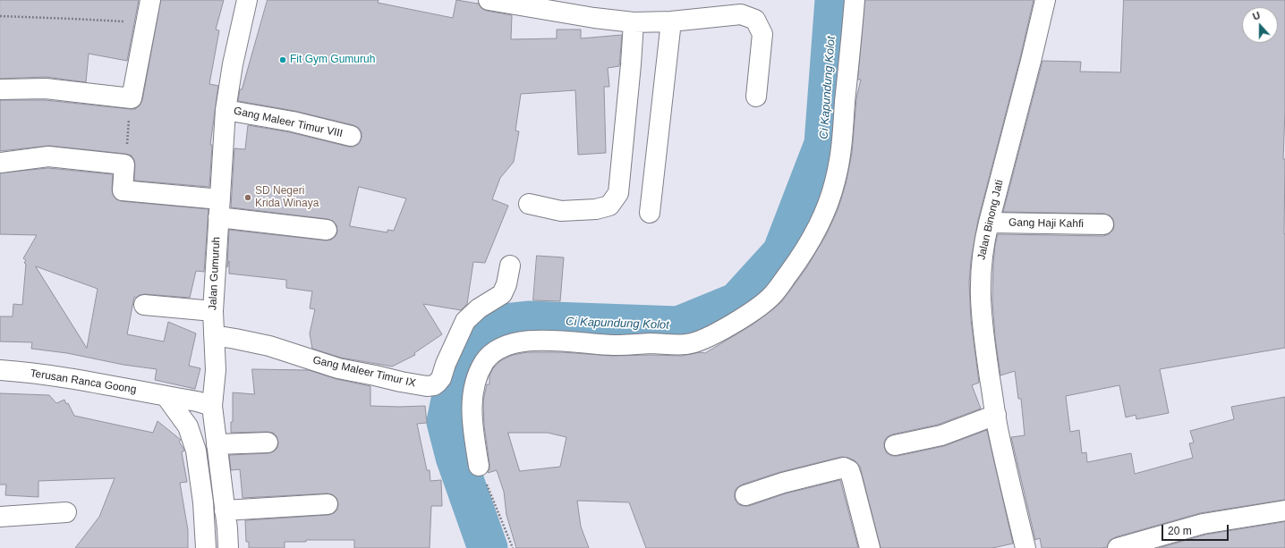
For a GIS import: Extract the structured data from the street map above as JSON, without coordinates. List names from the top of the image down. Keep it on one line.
{"streets":{"street":["Gang Maleer Timur VIII","Jalan Binong Jati","Gang Haji Kahfi","Jalan Gumuruh","Gang Maleer Timur IX","Terusan Ranca Goong"]},"crossings":[["Gang Maleer Timur VIII","Jalan Gumuruh"],["Jalan Binong Jati","Gang Haji Kahfi"],["Jalan Gumuruh","Gang Maleer Timur IX"],["Jalan Gumuruh","Terusan Ranca Goong"]],"water":["Ci Kapundung Kolot"],"places":["Fit Gym Gumuruh","SD Negeri Krida Winaya"],"scale_bar":"20 m","north":"top"}
